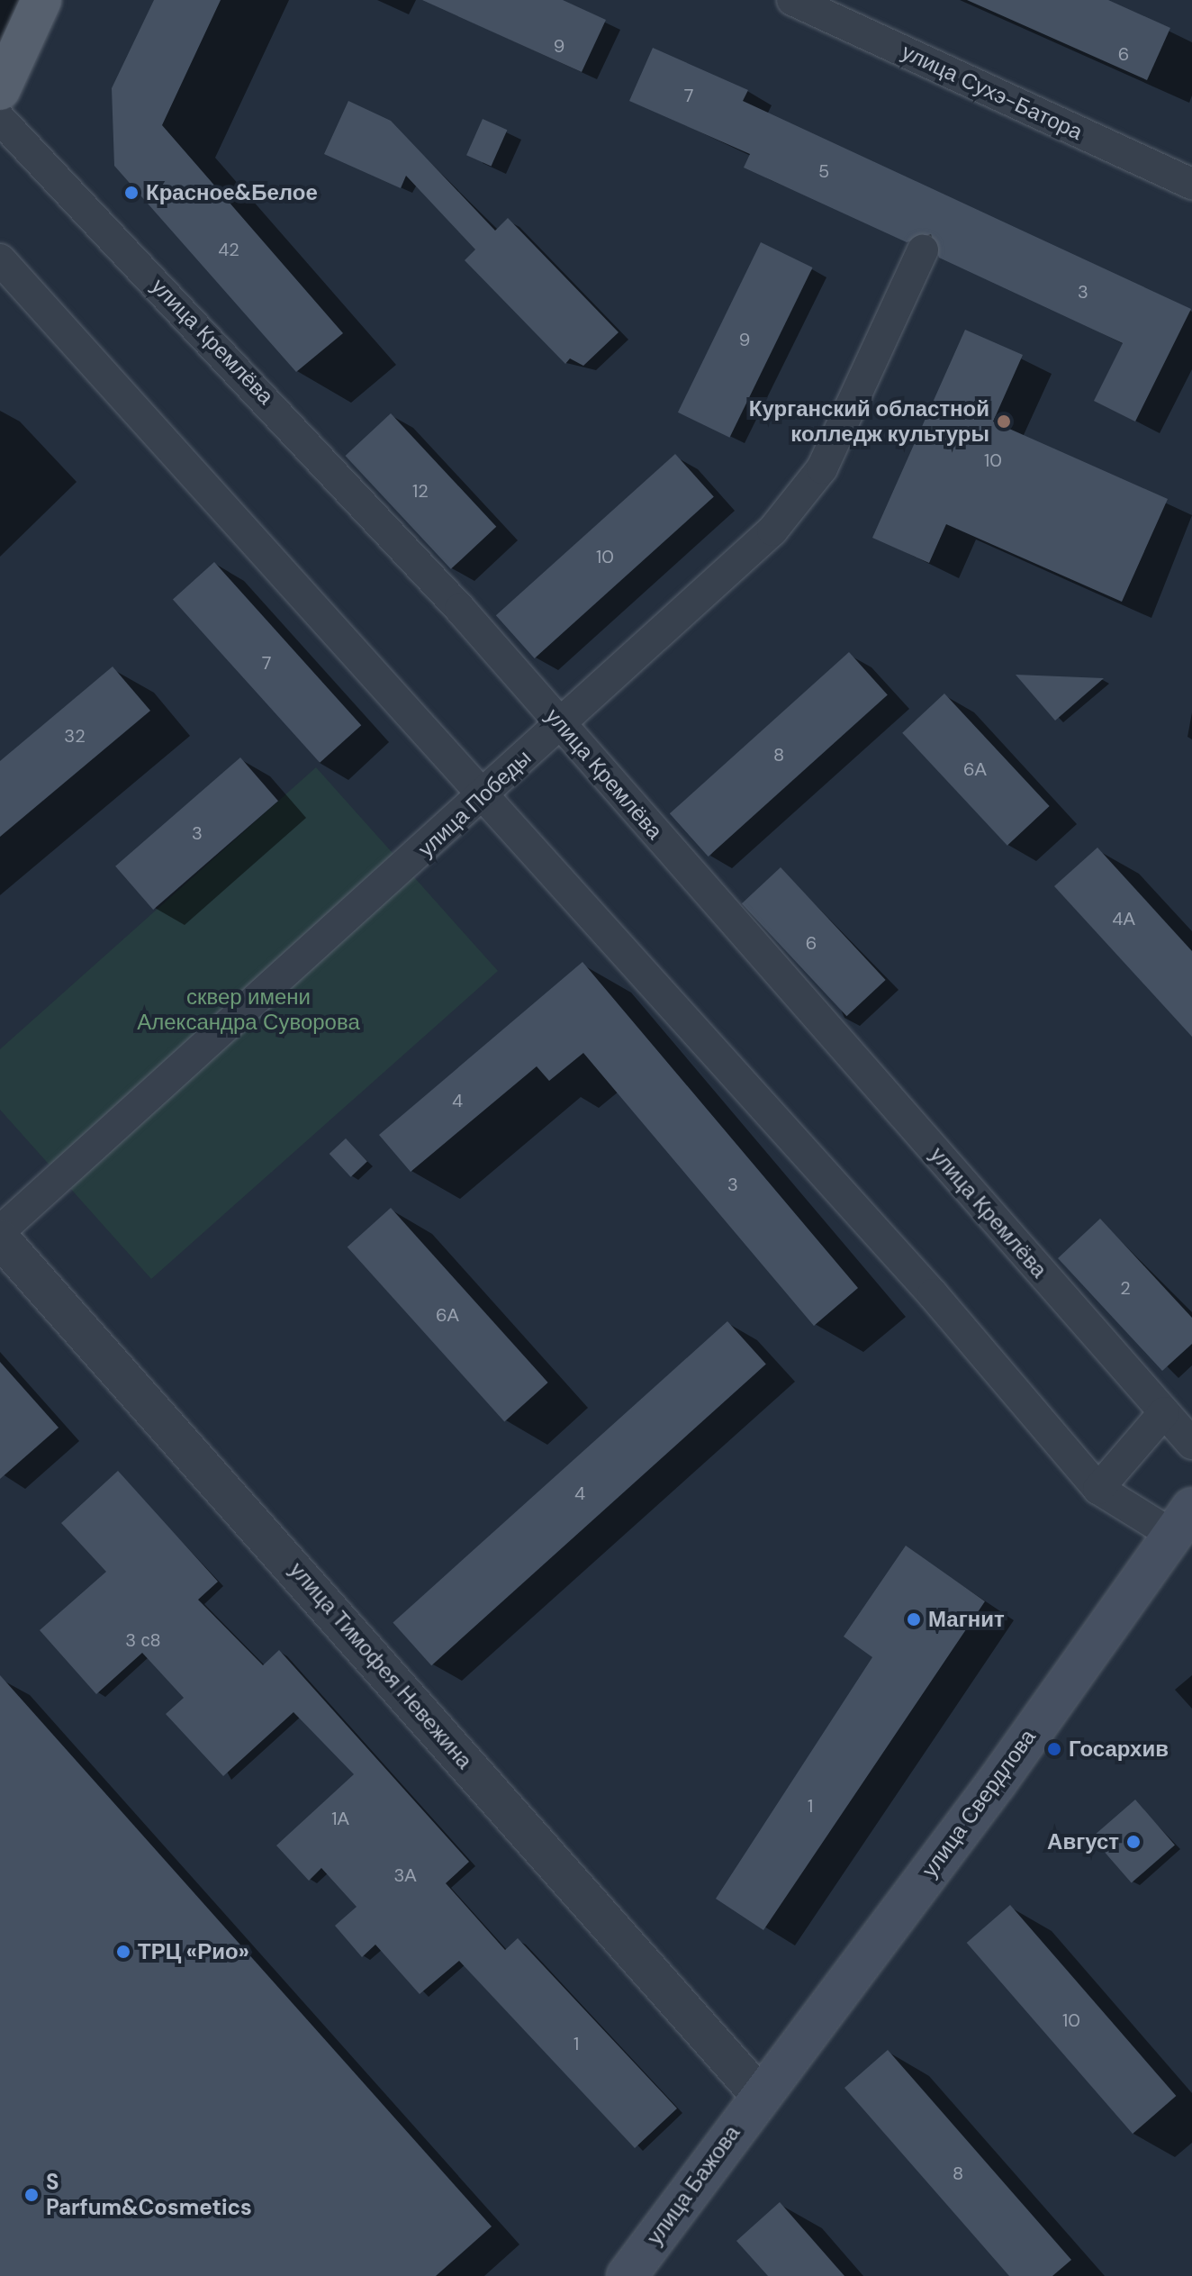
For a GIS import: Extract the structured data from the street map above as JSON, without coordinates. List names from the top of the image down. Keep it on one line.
{"streets":{"main road":["улица Свердлова","улица Бажова"],"street":["улица Сухэ-Батора","улица Кремлёва","улица Победы","улица Тимофея Невежина"]},"crossings":[["улица Кремлёва","улица Победы"],["улица Тимофея Невежина","улица Свердлова"],["улица Тимофея Невежина","улица Бажова"],["улица Свердлова","улица Бажова"]],"parks":["сквер имени Александра Суворова"],"places":["Красное&Белое","Курганский областной колледж культуры","Магнит","Госархив","Август","ТРЦ «Рио»","S Parfum&Cosmetics"],"house_numbers":["9","6","7","5","42","3","9","10","12","10","7","32","8","6А","3","4А","6","4","3","2","6А","4","3 с8","1","1А","3А","10","1","8"]}
